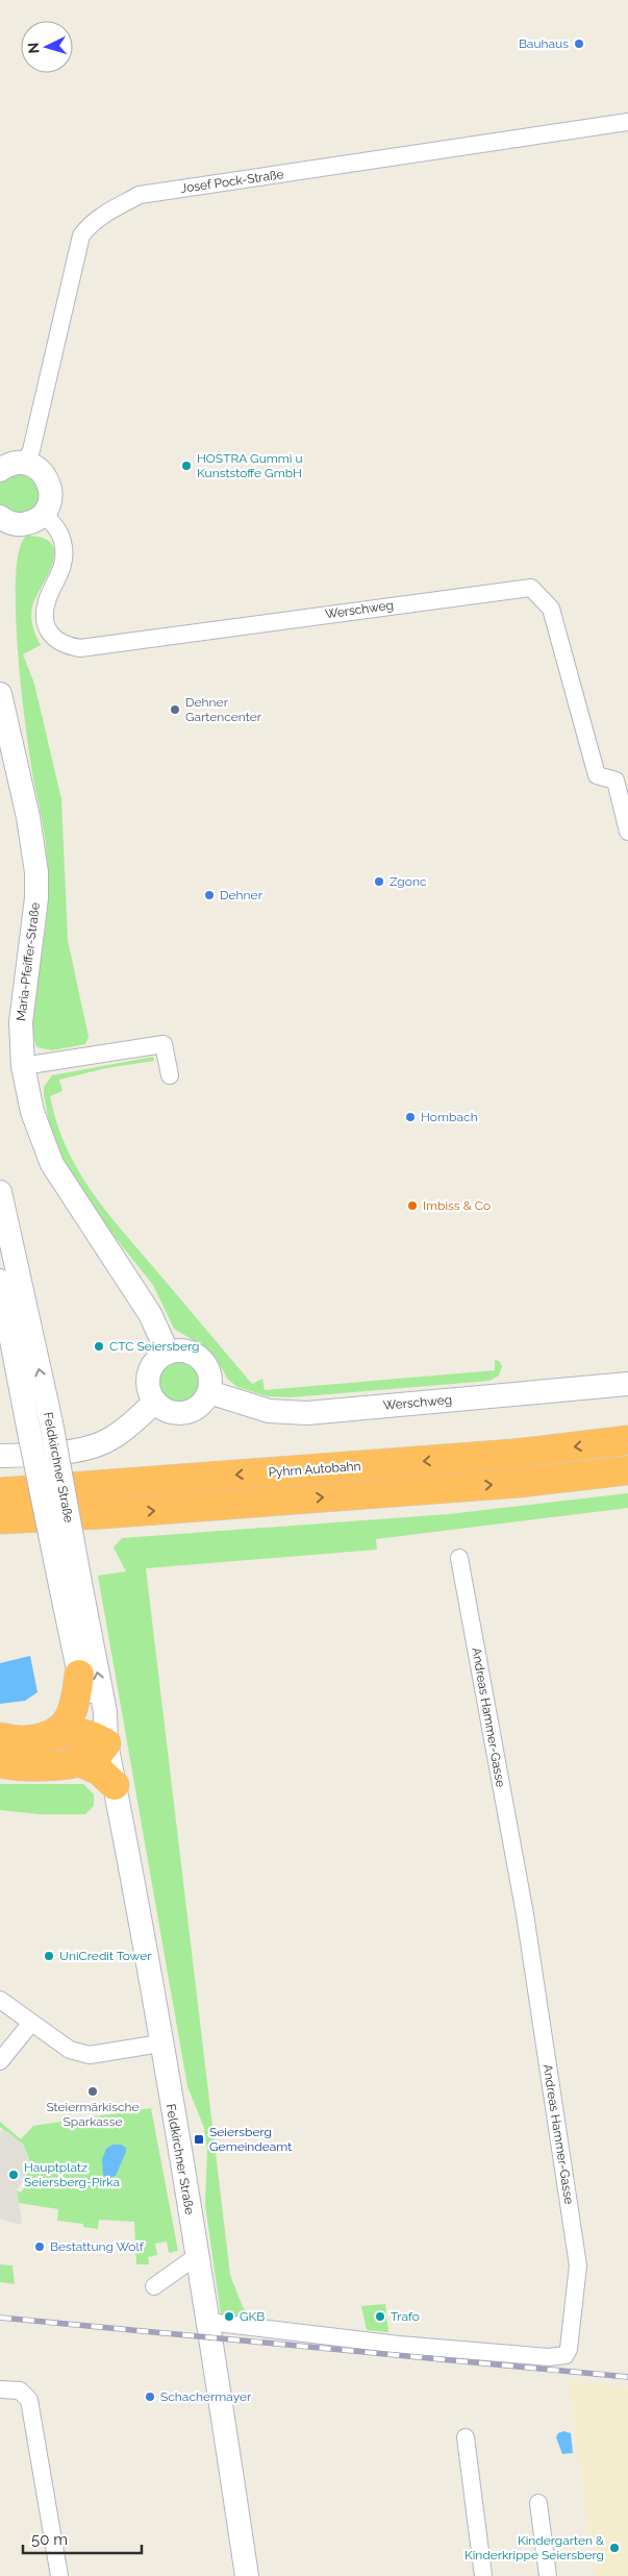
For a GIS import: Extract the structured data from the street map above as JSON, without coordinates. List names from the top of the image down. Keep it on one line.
{"streets":{"highway":["Pyhrn Autobahn"],"main road":["Werschweg","Maria-Pfeiffer-Straße","Feldkirchner Straße"],"street":["Josef Pock-Straße","Andreas Hammer-Gasse"]},"crossings":[["Werschweg","Maria-Pfeiffer-Straße"],["Feldkirchner Straße","Andreas Hammer-Gasse"]],"places":{"other":["Bauhaus","HOSTRA Gummi u Kunststoffe GmbH","Dehner Gartencenter","Zgonc","Dehner","Hornbach","Imbiss & Co","CTC Seiersberg","UniCredit Tower","Steiermärkische Sparkasse","Hauptplatz Seiersberg-Pirka","Bestattung Wolf","GKB","Trafo","Schachermayer","Kindergarten & Kinderkrippe Seiersberg"],"transit":["Seiersberg Gemeindeamt"]},"scale_bar":"50 m","north":"left"}
